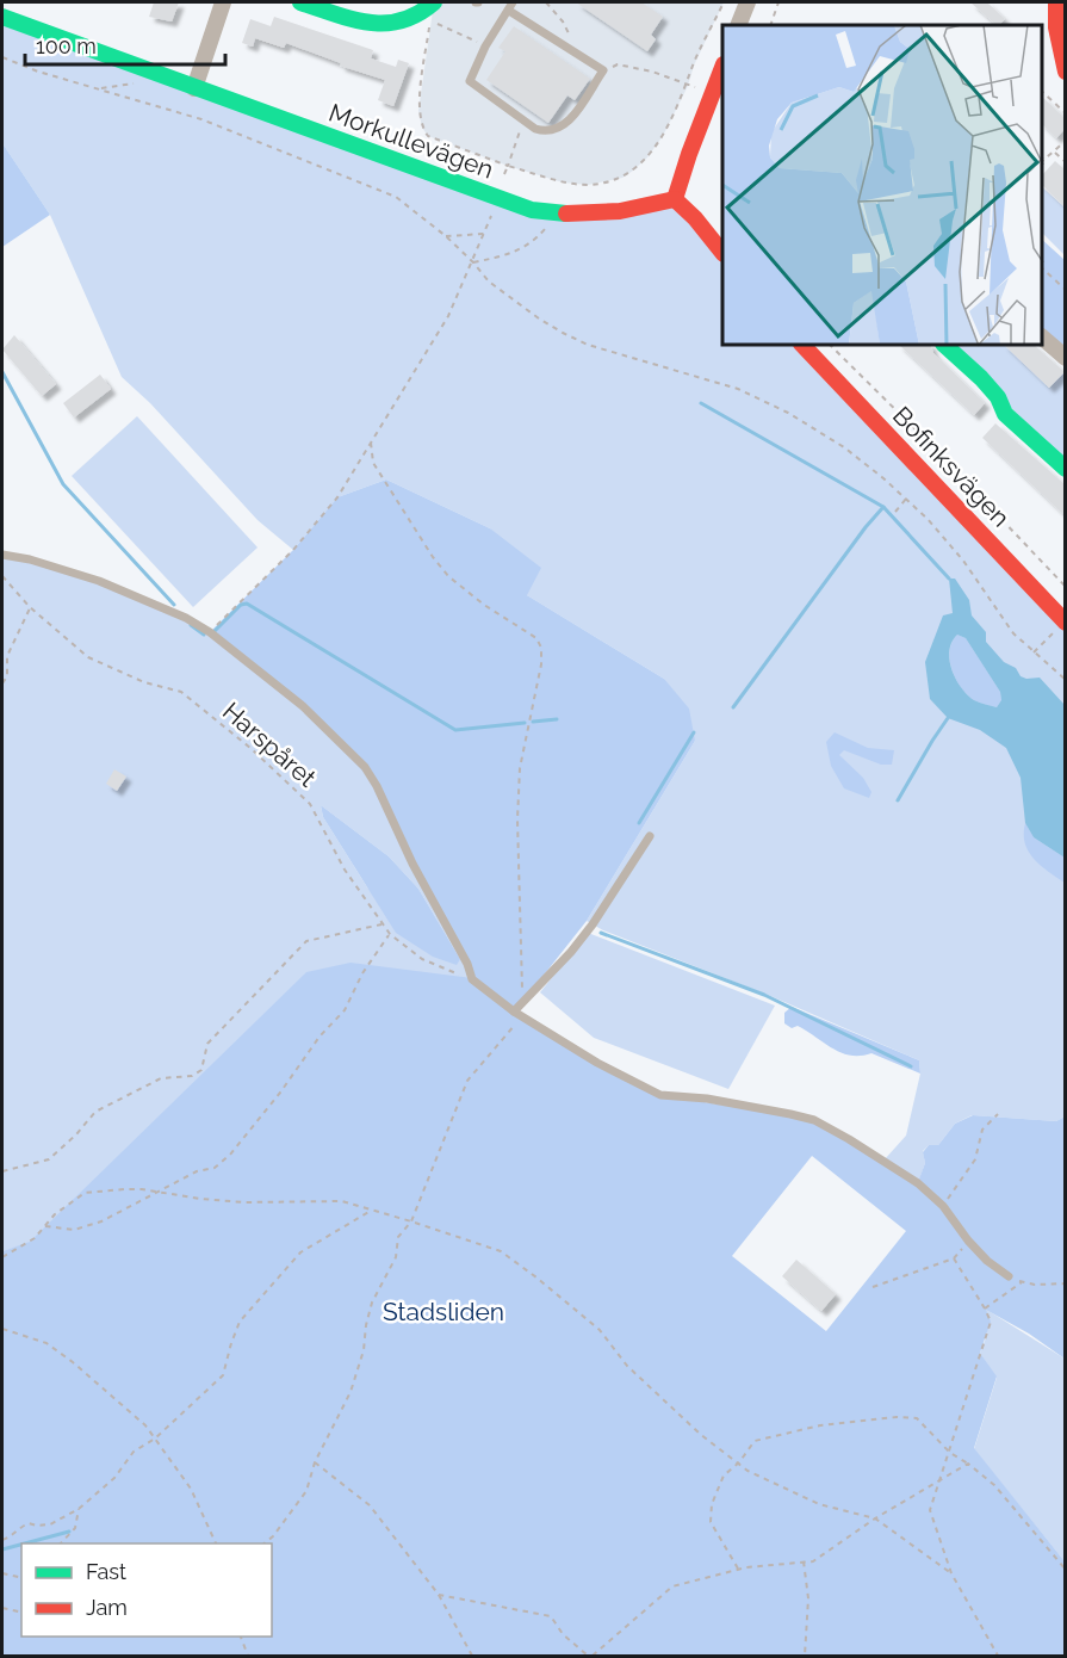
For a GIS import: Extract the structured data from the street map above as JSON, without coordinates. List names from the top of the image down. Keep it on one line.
{"streets":{"street":["Morkullevägen","Bofinksvägen"],"path":["Harspåret"]},"parks":["Stadsliden"],"legend":["Fast","Jam"],"scale_bar":"100 m"}
